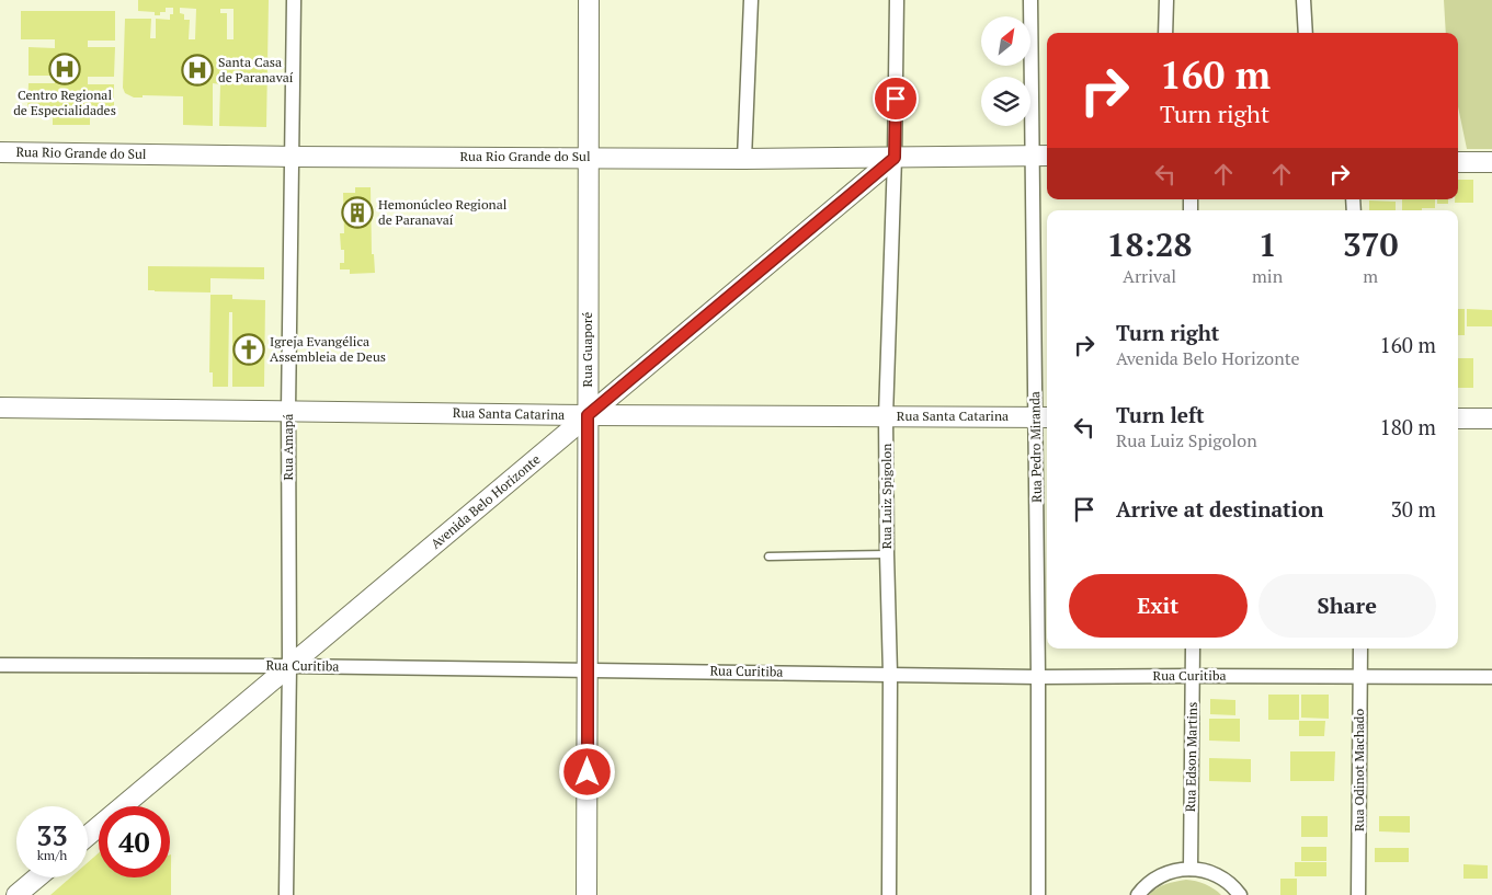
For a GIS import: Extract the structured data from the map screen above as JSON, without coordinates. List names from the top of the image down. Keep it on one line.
{"streets":{"street":["Rua Rio Grande do Sul","Rua Guaporé","Rua Santa Catarina","Rua Amapá","Rua Pedro Miranda","Rua Luiz Spigolon","Avenida Belo Horizonte","Rua Curitiba","Rua Edson Martins","Rua Odinot Machado"]},"crossings":[["Rua Rio Grande do Sul","Rua Guaporé"],["Rua Rio Grande do Sul","Rua Amapá"],["Rua Rio Grande do Sul","Rua Pedro Miranda"],["Rua Rio Grande do Sul","Rua Luiz Spigolon"],["Rua Rio Grande do Sul","Avenida Belo Horizonte"],["Rua Guaporé","Rua Santa Catarina"],["Rua Guaporé","Avenida Belo Horizonte"],["Rua Guaporé","Rua Curitiba"],["Rua Santa Catarina","Rua Amapá"],["Rua Santa Catarina","Rua Pedro Miranda"],["Rua Santa Catarina","Rua Luiz Spigolon"],["Rua Santa Catarina","Avenida Belo Horizonte"],["Rua Amapá","Avenida Belo Horizonte"],["Rua Amapá","Rua Curitiba"],["Rua Pedro Miranda","Rua Curitiba"],["Rua Luiz Spigolon","Avenida Belo Horizonte"],["Rua Luiz Spigolon","Rua Curitiba"],["Avenida Belo Horizonte","Rua Curitiba"],["Rua Curitiba","Rua Edson Martins"],["Rua Curitiba","Rua Odinot Machado"]],"places":{"hospital":["Centro Regional de Especialidades","Santa Casa de Paranavaí"],"building":["Hemonúcleo Regional de Paranavaí"],"church":["Igreja Evangélica Assembleia de Deus"]},"north":"top right","page":{"turn":["160 m","Turn right"],"eta":["18:28","Arrival","1","min","370","m"],"list":[{"name":"Turn right","note":"Avenida Belo Horizonte","value":"160 m"},{"name":"Turn left","note":"Rua Luiz Spigolon","value":"180 m"},{"name":"Arrive at destination","value":"30 m"}],"buttons":["Exit","Share"],"speed":"33 km/h","limit":"40"}}
